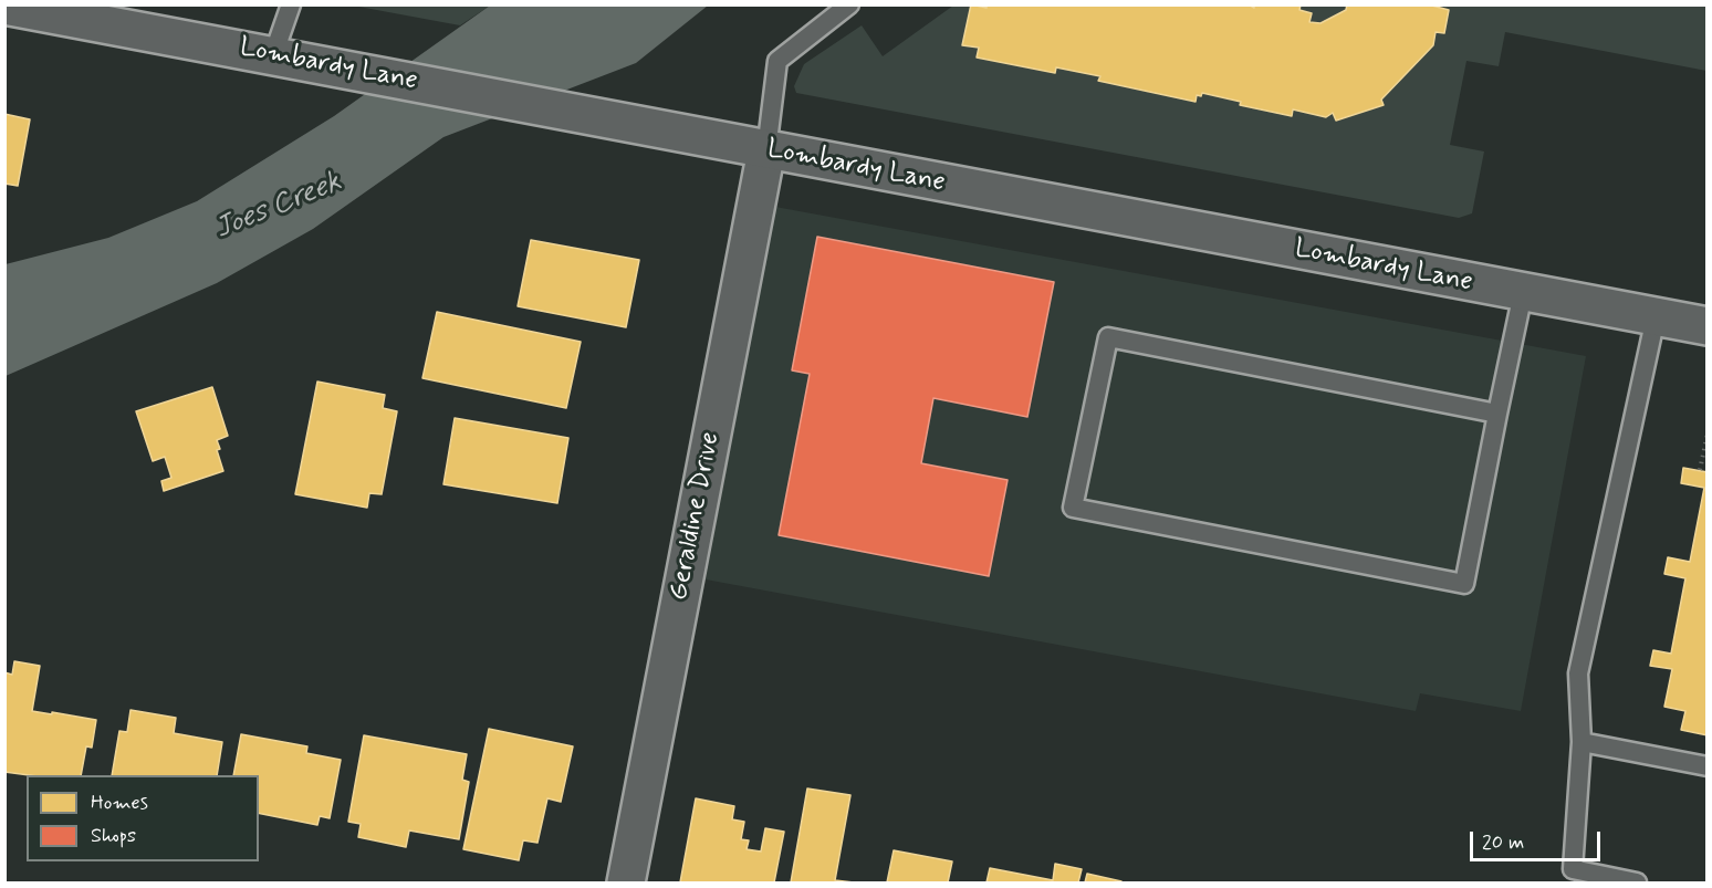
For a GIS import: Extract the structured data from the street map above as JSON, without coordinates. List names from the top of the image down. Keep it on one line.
{"streets":{"main road":["Lombardy Lane","Geraldine Drive"]},"crossings":[["Lombardy Lane","Geraldine Drive"]],"water":["Joes Creek"],"legend":["Homes","Shops"],"scale_bar":"20 m"}
